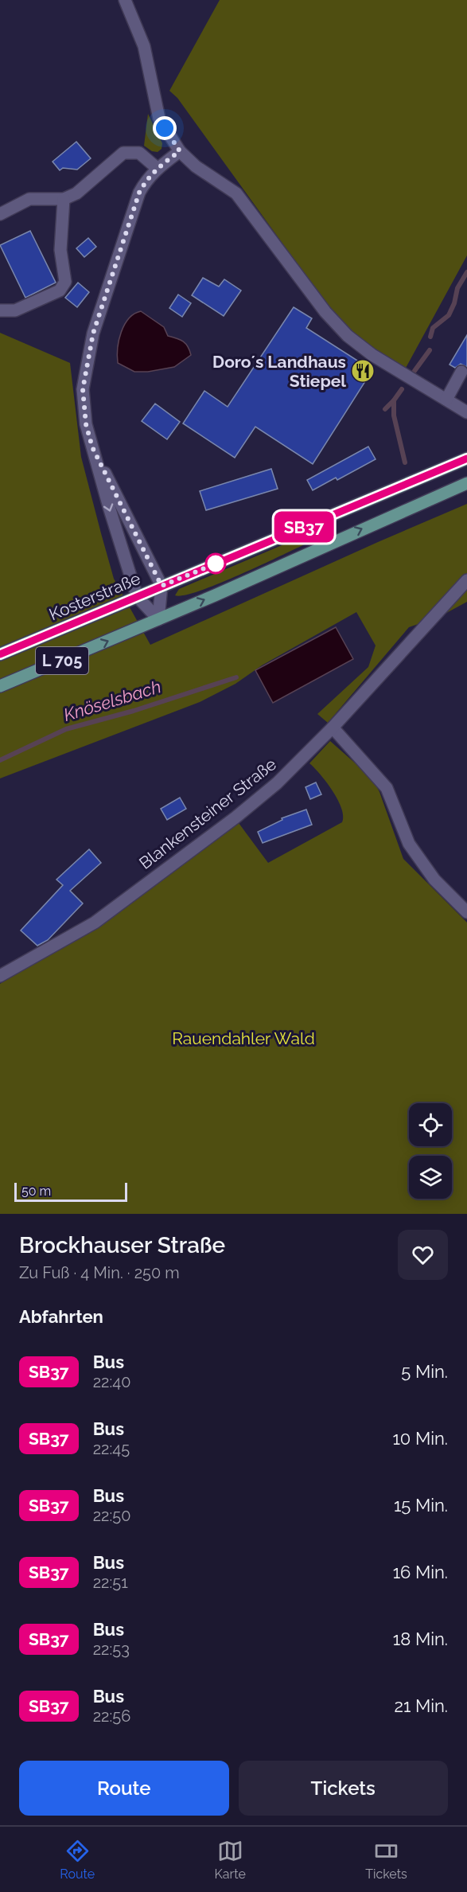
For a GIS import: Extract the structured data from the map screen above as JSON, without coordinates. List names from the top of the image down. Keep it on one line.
{"streets":{"main road":["Kosterstraße","L 705"],"street":["Blankensteiner Straße"]},"water":["Knöselsbach"],"parks":["Rauendahler Wald"],"places":{"restaurant":["Doro´s Landhaus Stiepel"]},"lines":["bus line SB37"],"scale_bar":"50 m","page":{"on_map":"SB37","scale":"50 m","heading":[["Brockhauser Straße","Zu Fuß · 4 Min. · 250 m"],"Abfahrten"],"list":[{"mark":"SB37","name":"Bus","note":"22:40","value":"5 Min."},{"mark":"SB37","name":"Bus","note":"22:45","value":"10 Min."},{"mark":"SB37","name":"Bus","note":"22:50","value":"15 Min."},{"mark":"SB37","name":"Bus","note":"22:51","value":"16 Min."},{"mark":"SB37","name":"Bus","note":"22:53","value":"18 Min."},{"mark":"SB37","name":"Bus","note":"22:56","value":"21 Min."}],"buttons":["Route","Tickets"],"tabs":["Route","Karte","Tickets"]}}
